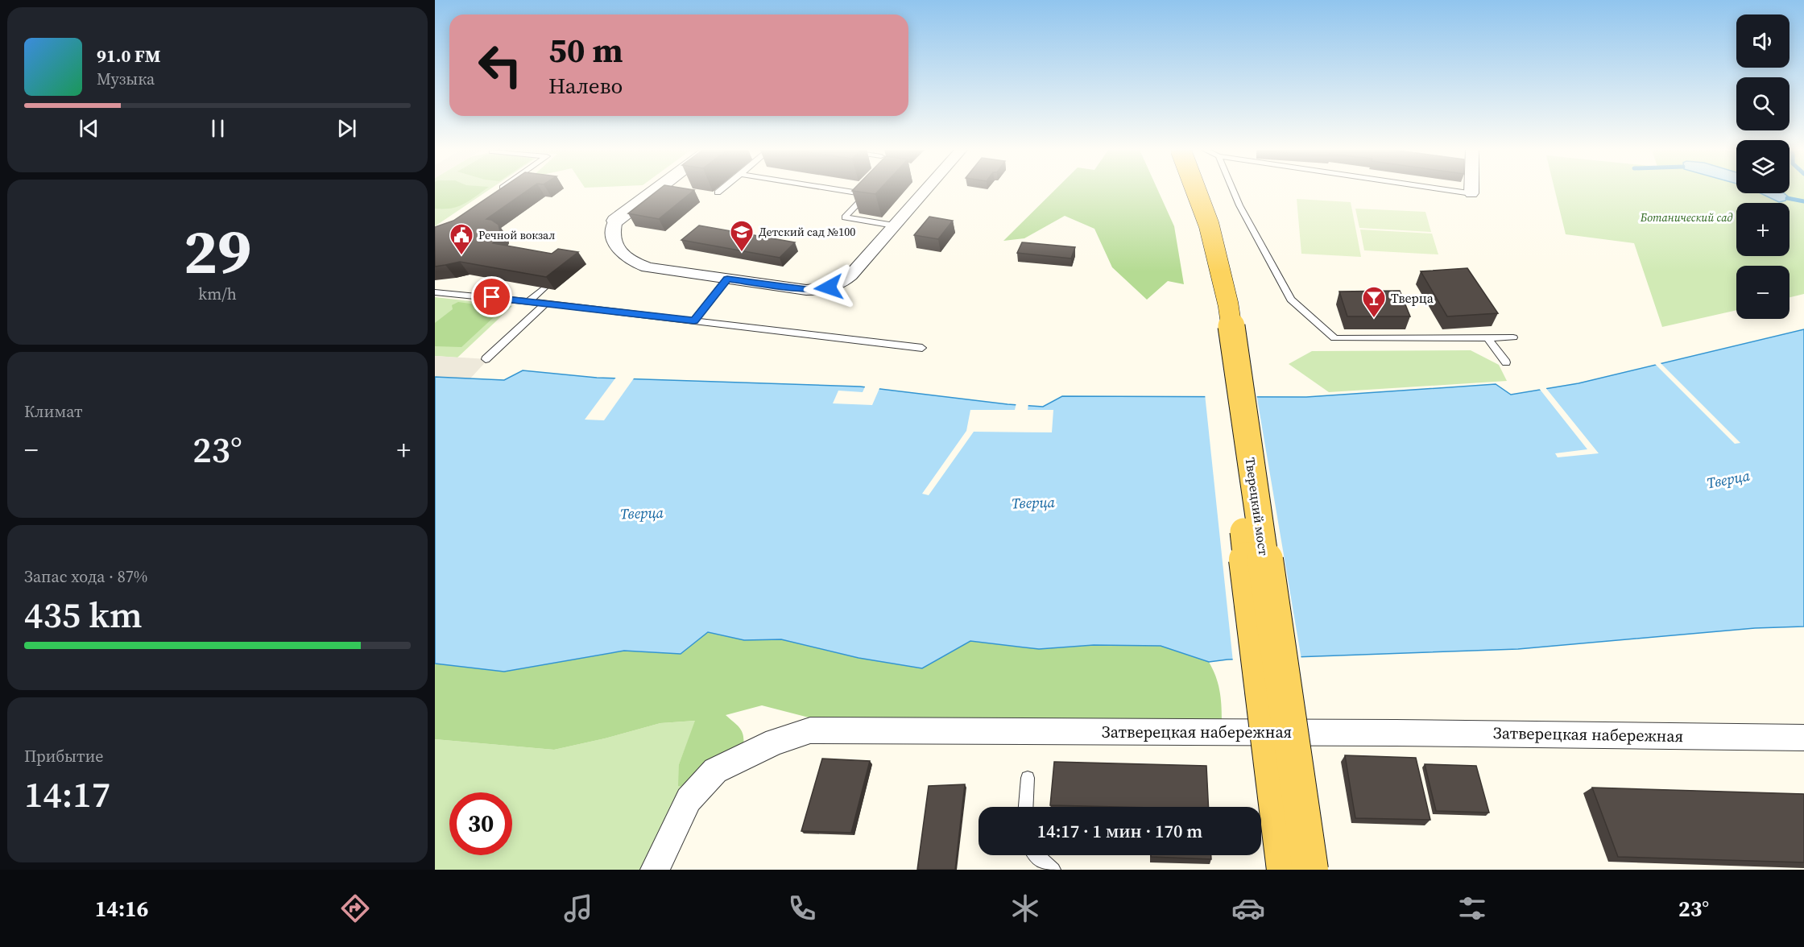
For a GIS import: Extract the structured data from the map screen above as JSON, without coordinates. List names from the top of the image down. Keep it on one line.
{"streets":{"main road":["Тверецкий мост"],"street":["Затверецкая набережная"]},"water":["Тверца"],"parks":["Ботанический сад"],"places":{"school or university":["Детский сад №100"],"public building":["Речной вокзал"],"bar":["Тверца"]},"page":{"map_buttons":["+","−"],"turn":["50 m","Налево"],"song":["91.0 FM","Музыка"],"tile":[["29","km/h"],"Климат",["Запас хода · 87%","435 km"],["Прибытие","14:17"]],"heat":["−","23°","+"],"limit":"30","trip":"14:17 · 1 мин · 170 m","tabs":["14:16","23°"]}}
